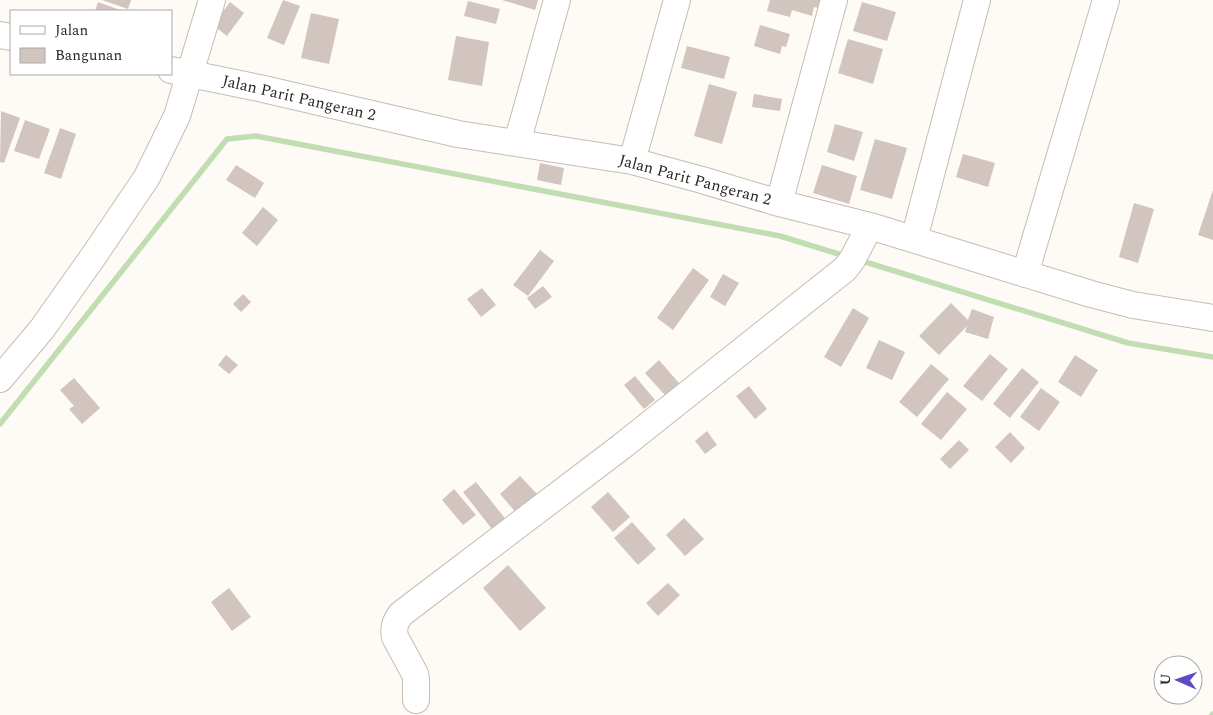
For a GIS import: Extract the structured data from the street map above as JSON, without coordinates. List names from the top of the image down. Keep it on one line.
{"streets":{"street":["Jalan Parit Pangeran 2"]},"legend":["Jalan","Bangunan"],"north":"left"}
